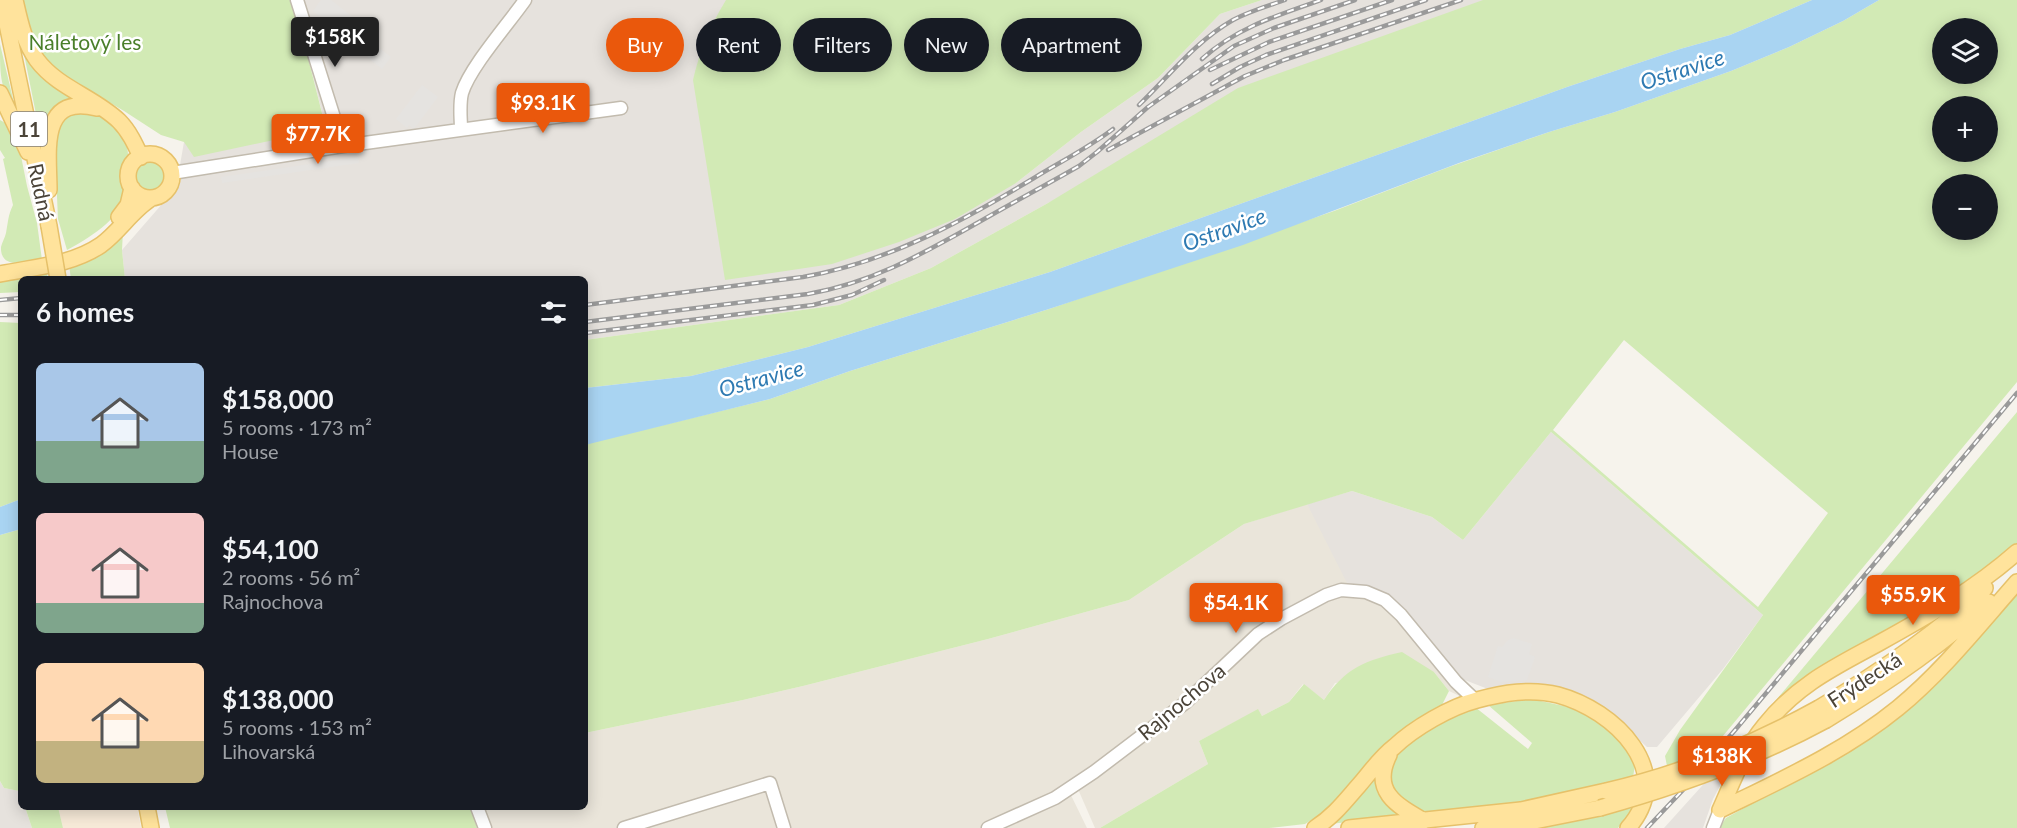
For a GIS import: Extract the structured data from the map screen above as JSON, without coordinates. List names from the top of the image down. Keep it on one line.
{"streets":{"main road":["11","Rudná","Frýdecká"],"street":["Rajnochova"]},"water":["Ostravice"],"parks":["Náletový les"],"page":{"price":["$158K","$93.1K","$77.7K","$55.9K","$54.1K","$138K"],"map_buttons":["+","−"],"chip":["Buy","Rent","Filters","New","Apartment"],"heading":"6 homes","list":[{"name":"$158,000","note":"5 rooms · 173 m² · House"},{"name":"$54,100","note":"2 rooms · 56 m² · Rajnochova"},{"name":"$138,000","note":"5 rooms · 153 m² · Lihovarská"}]}}
